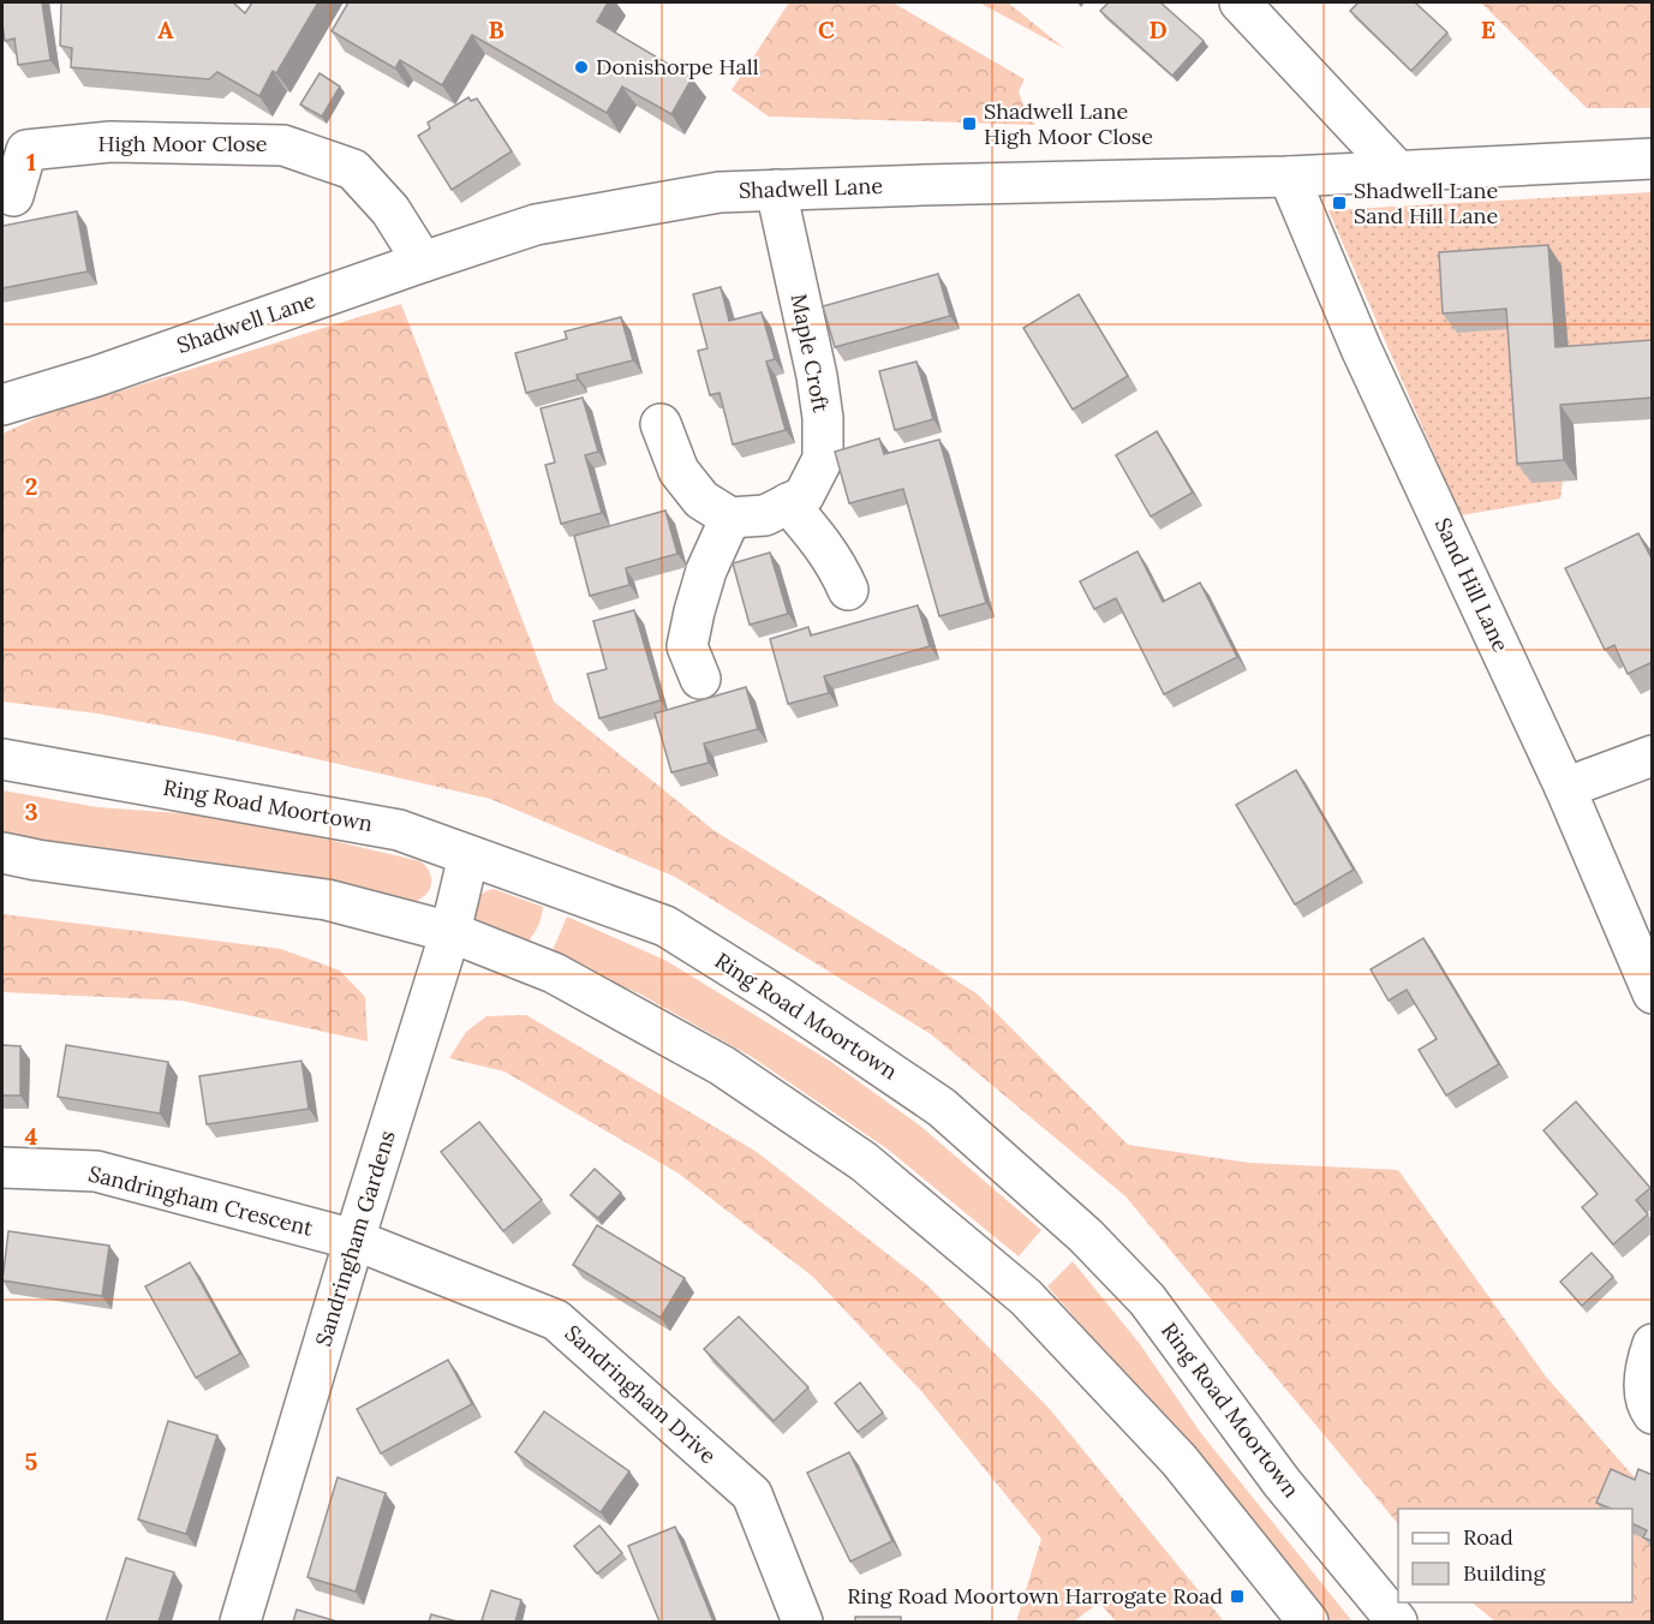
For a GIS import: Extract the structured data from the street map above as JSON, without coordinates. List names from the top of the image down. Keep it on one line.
{"streets":{"main road":["High Moor Close","Shadwell Lane","Maple Croft","Sand Hill Lane","Ring Road Moortown","Sandringham Crescent","Sandringham Gardens","Sandringham Drive"]},"crossings":[["High Moor Close","Shadwell Lane"],["Shadwell Lane","Maple Croft"],["Shadwell Lane","Sand Hill Lane"],["Ring Road Moortown","Sandringham Gardens"],["Sandringham Crescent","Sandringham Gardens"],["Sandringham Crescent","Sandringham Drive"],["Sandringham Gardens","Sandringham Drive"]],"places":{"other":["Donishorpe Hall"],"transit":["Shadwell Lane High Moor Close","Shadwell Lane Sand Hill Lane","Ring Road Moortown Harrogate Road"]},"legend":["Road","Building"],"grid":{"columns":["A","B","C","D","E"],"rows":["1","2","3","4","5"]}}
